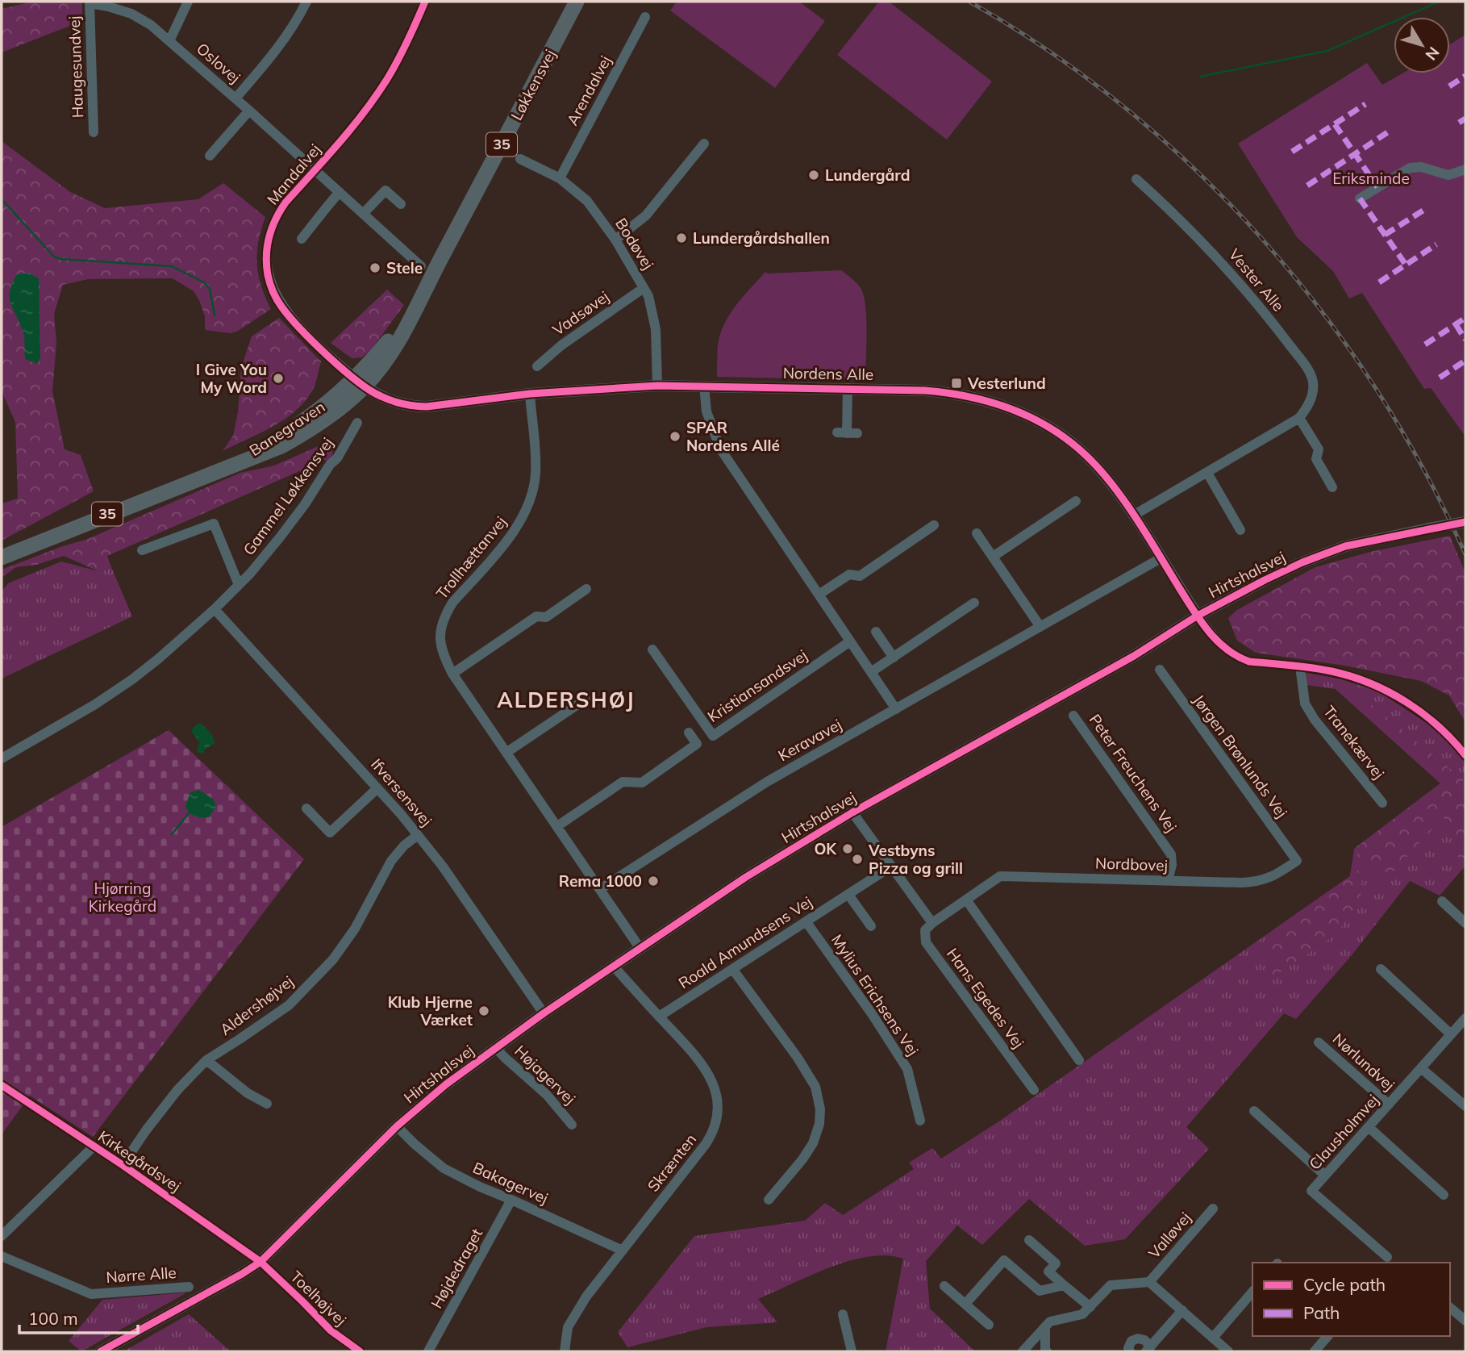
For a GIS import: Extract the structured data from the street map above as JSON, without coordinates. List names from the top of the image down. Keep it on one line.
{"streets":{"main road":["Løkkensvej","35","Banegraven"],"street":["Oslovej","Haugesundvej","Arendalvej","Mandalvej","Bodøvej","Vester Alle","Vadsøvej","Nordens Alle","Gammel Løkkensvej","Trollhættanvej","Hirtshalsvej","Kristiansandsvej","Keravavej","Tranekærvej","Jørgen Brønlunds Vej","Peter Freuchens Vej","Ifversensvej","Nordbovej","Roald Amundsens Vej","Mylius Erichsens Vej","Hans Egedes Vej","Aldershøjvej","Nørlundvej","Højagervej","Clausholmvej","Kirkegårdsvej","Skrænten","Bakagervej","Valløvej","Højdedraget","Nørre Alle","Toelhøjvej"]},"crossings":[["Oslovej","Haugesundvej"],["Oslovej","Mandalvej"],["Løkkensvej","Mandalvej"],["Løkkensvej","Nordens Alle"],["Løkkensvej","Banegraven"],["Arendalvej","Bodøvej"],["Mandalvej","Nordens Alle"],["Mandalvej","Banegraven"],["Bodøvej","Vadsøvej"],["Bodøvej","Nordens Alle"],["Vester Alle","Nordens Alle"],["Nordens Alle","Banegraven"],["Nordens Alle","Trollhættanvej"],["Nordens Alle","Hirtshalsvej"],["Nordens Alle","Keravavej"],["Gammel Løkkensvej","Ifversensvej"],["Trollhættanvej","Hirtshalsvej"],["Trollhættanvej","Keravavej"],["Hirtshalsvej","Ifversensvej"],["Hirtshalsvej","Højagervej"],["Hirtshalsvej","Kirkegårdsvej"],["Hirtshalsvej","Skrænten"],["Hirtshalsvej","Bakagervej"],["Hirtshalsvej","Toelhøjvej"],["Jørgen Brønlunds Vej","Nordbovej"],["Peter Freuchens Vej","Nordbovej"],["Ifversensvej","Aldershøjvej"],["Nordbovej","Hans Egedes Vej"],["Roald Amundsens Vej","Mylius Erichsens Vej"],["Roald Amundsens Vej","Skrænten"],["Aldershøjvej","Kirkegårdsvej"],["Nørlundvej","Clausholmvej"],["Kirkegårdsvej","Toelhøjvej"],["Skrænten","Bakagervej"],["Bakagervej","Højdedraget"]],"districts":["ALDERSHØJ"],"parks":["Eriksminde","Hjørring Kirkegård"],"places":{"other":["Lundergård","Lundergårdshallen","Stele","I Give You My Word","SPAR Nordens Allé","OK","Vestbyns Pizza og grill","Rema 1000","Klub Hjerne Værket"],"transit":["Vesterlund"]},"legend":["Cycle path","Path"],"scale_bar":"100 m","north":"bottom right"}
